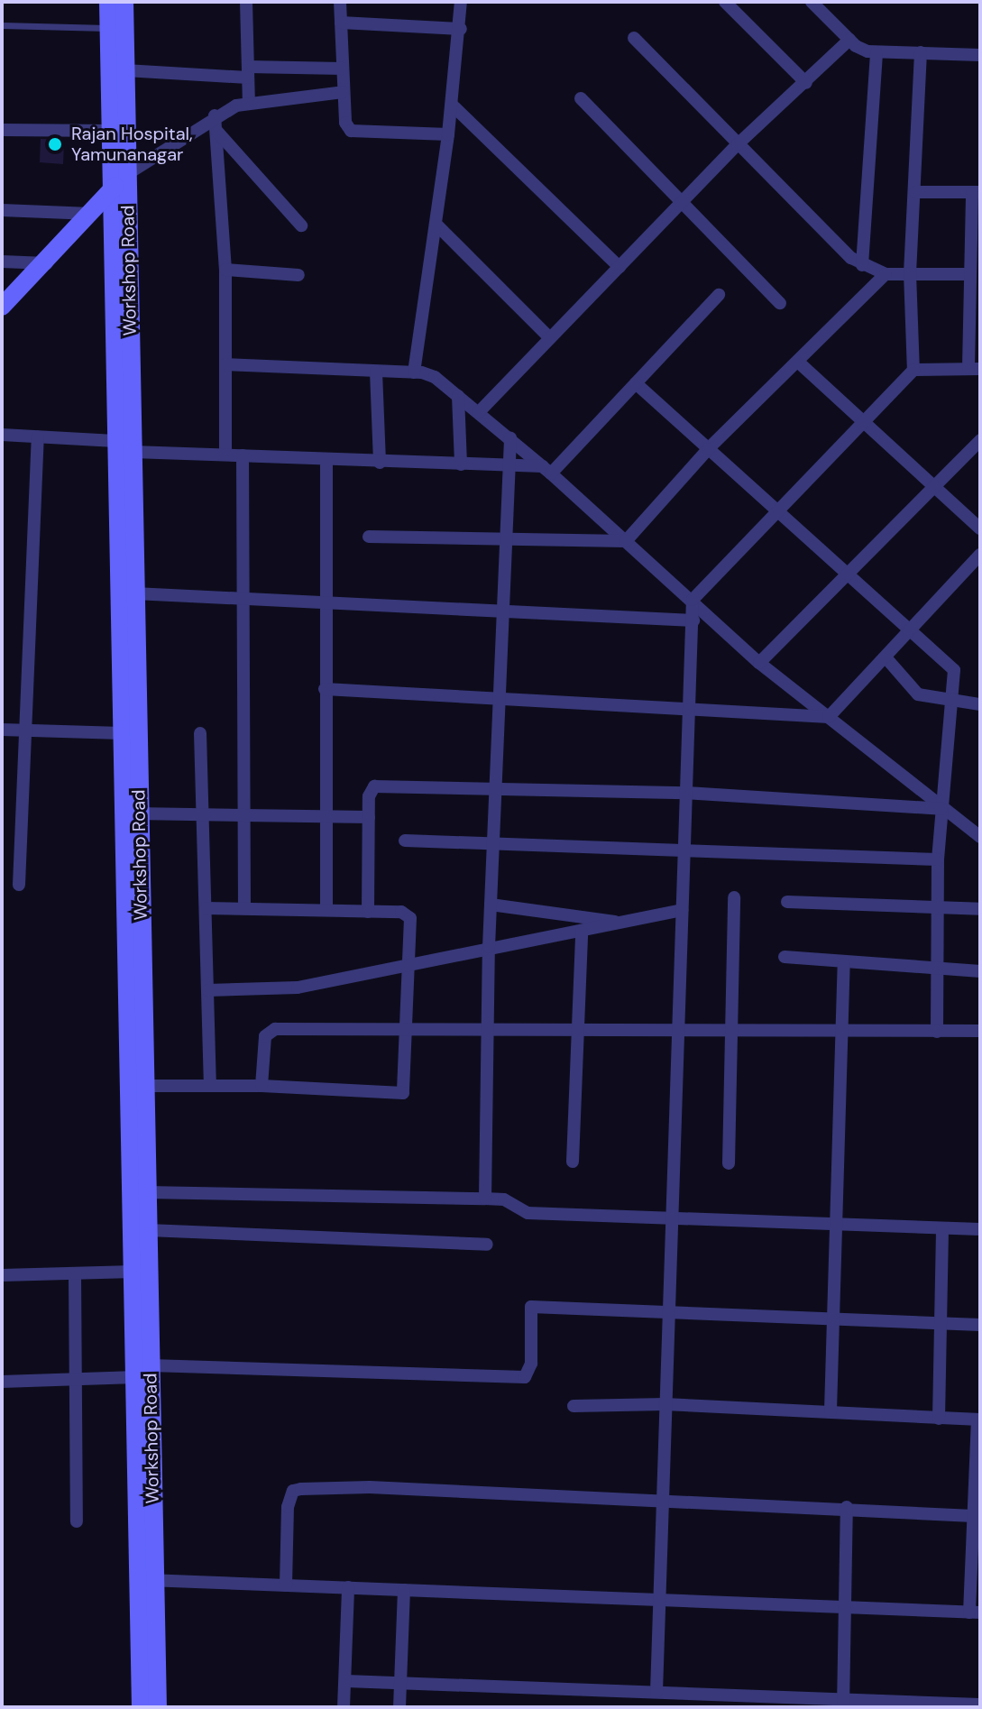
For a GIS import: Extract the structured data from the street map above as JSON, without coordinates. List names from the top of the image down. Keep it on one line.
{"streets":{"main road":["Workshop Road"]},"places":["Rajan Hospital, Yamunanagar"]}
